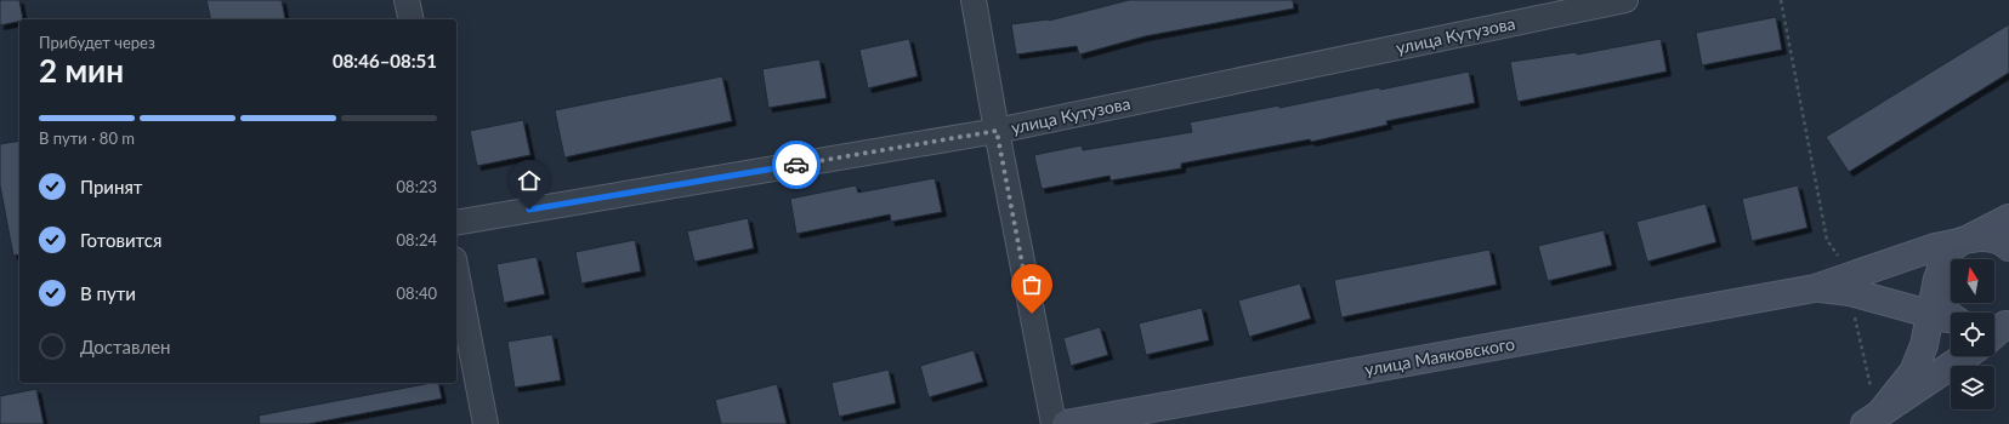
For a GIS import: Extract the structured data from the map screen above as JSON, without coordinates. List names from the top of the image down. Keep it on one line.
{"streets":{"main road":["улица Маяковского"],"street":["улица Кутузова"]},"north":"top","page":{"heading":["2 мин","Прибудет через","08:46–08:51"],"bar":"В пути · 80 m","list":[["Принят","08:23"],["Готовится","08:24"],["В пути","08:40"],"Доставлен"]}}
